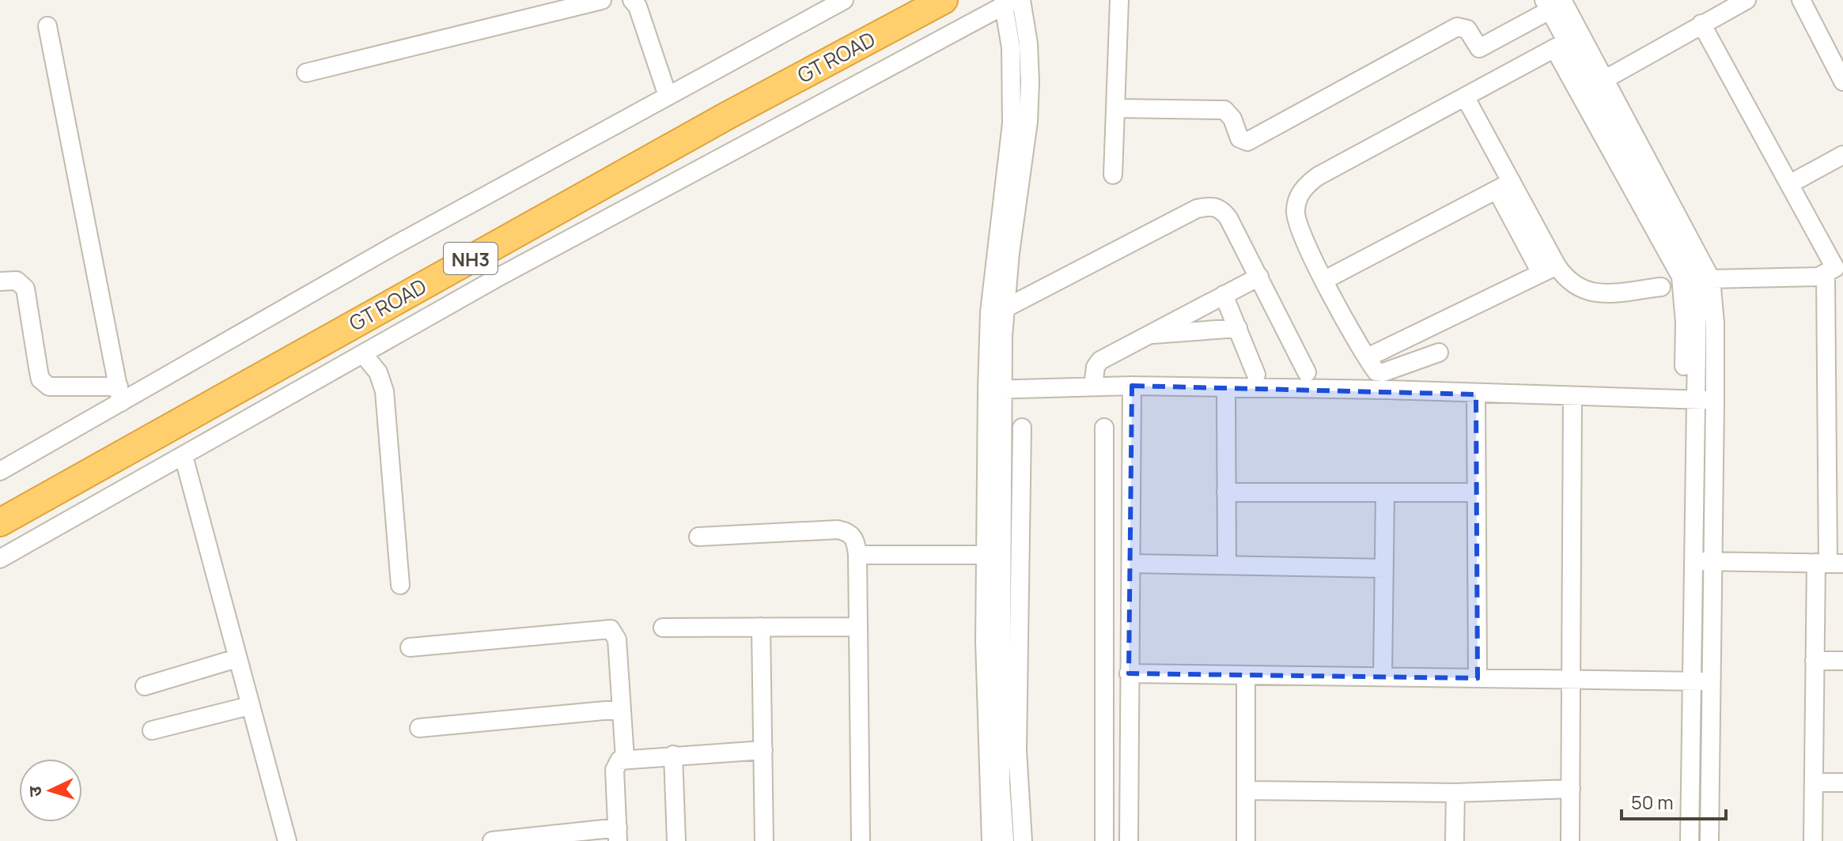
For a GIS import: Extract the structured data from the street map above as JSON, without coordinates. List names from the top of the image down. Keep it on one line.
{"streets":{"highway":["GT ROAD","NH3"]},"scale_bar":"50 m","north":"left"}
